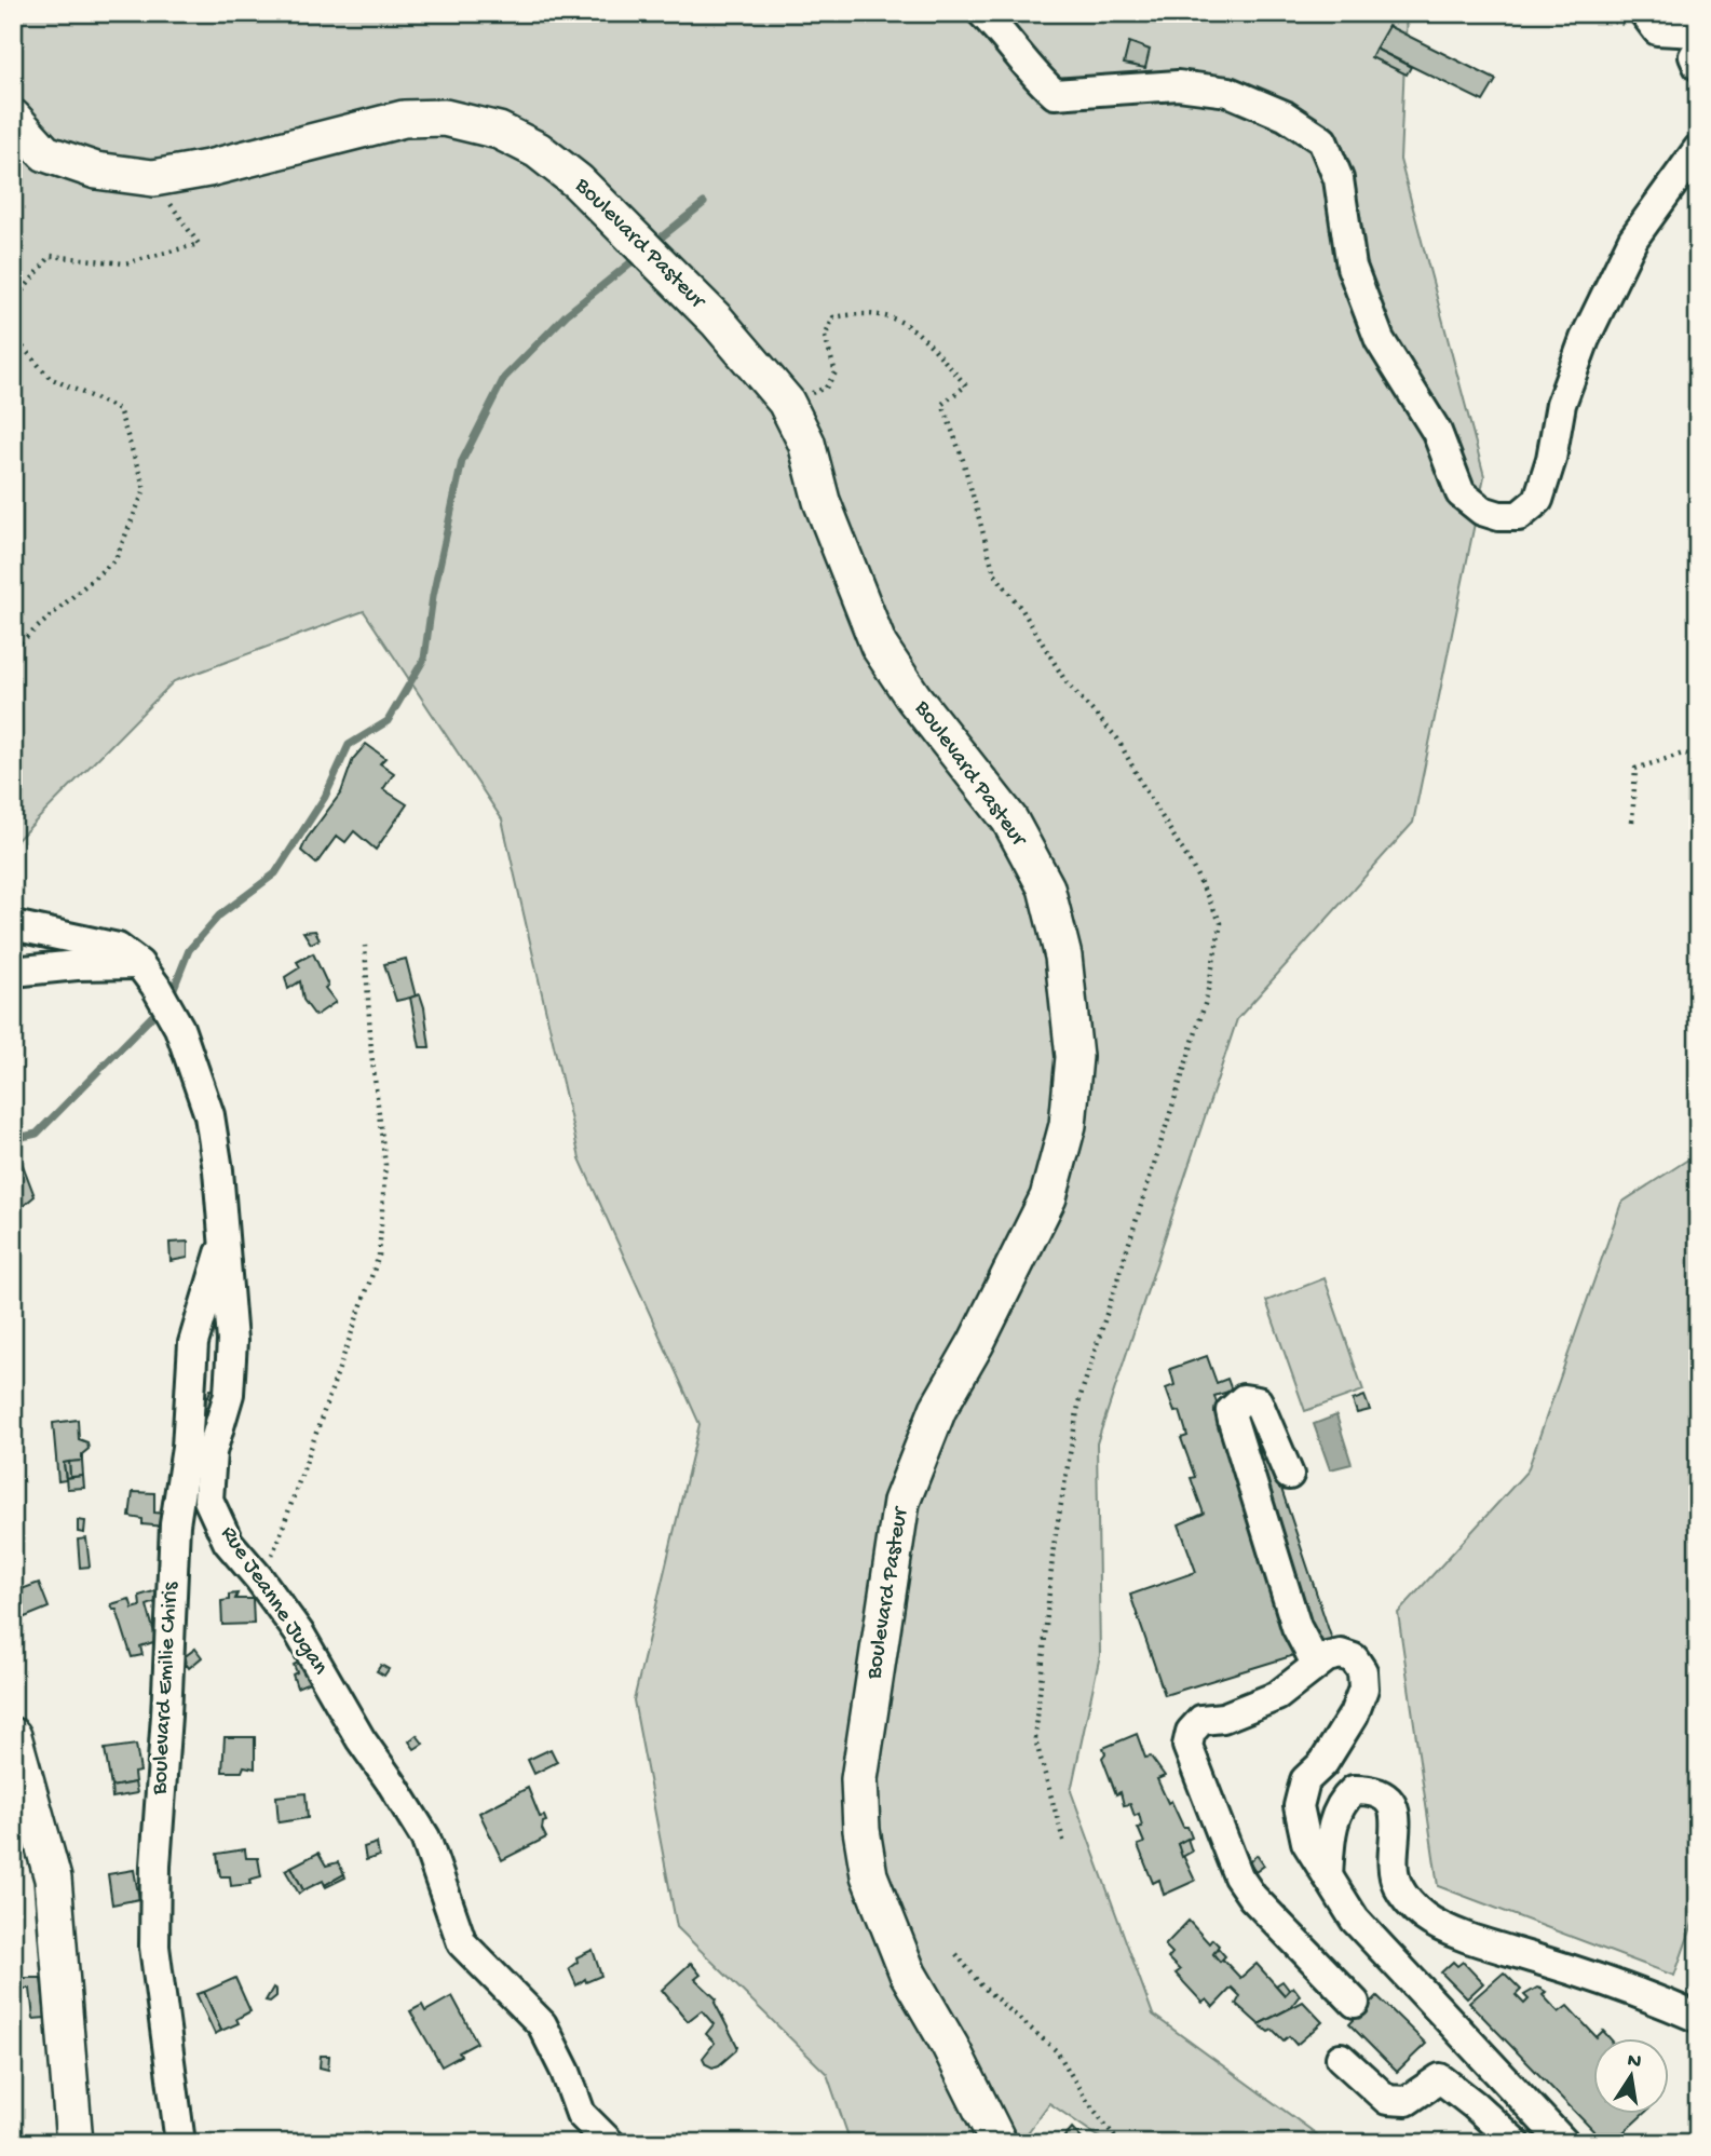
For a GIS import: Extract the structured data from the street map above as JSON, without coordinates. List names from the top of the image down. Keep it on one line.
{"streets":{"main road":["Boulevard Pasteur"],"street":["Rue Jeanne Jugan","Boulevard Emilie Chiris"]},"crossings":[["Rue Jeanne Jugan","Boulevard Emilie Chiris"]],"north":"top"}
